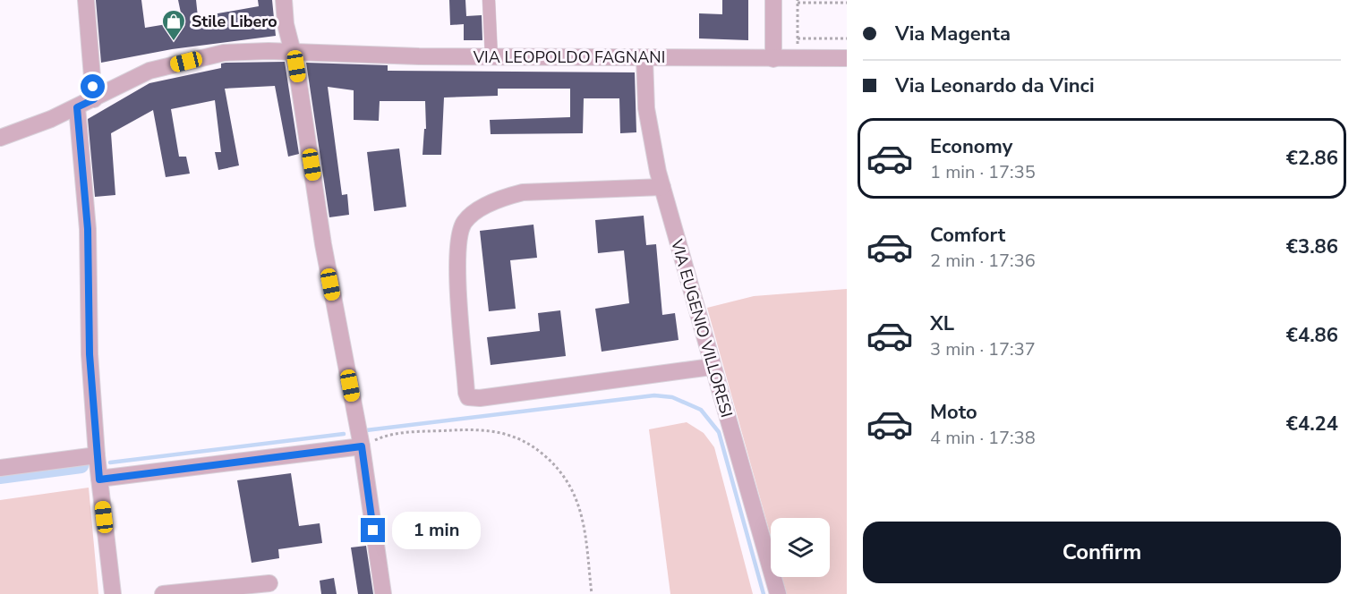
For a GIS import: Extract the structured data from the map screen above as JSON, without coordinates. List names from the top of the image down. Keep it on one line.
{"streets":{"street":["VIA LEOPOLDO FAGNANI","VIA EUGENIO VILLORESI"]},"crossings":[["VIA LEOPOLDO FAGNANI","VIA EUGENIO VILLORESI"]],"places":{"shop":["Stile Libero"]},"page":{"banner":["Via Magenta","Via Leonardo da Vinci"],"list":[{"name":"Economy","note":"1 min · 17:35","value":"€2.86"},{"name":"Comfort","note":"2 min · 17:36","value":"€3.86"},{"name":"XL","note":"3 min · 17:37","value":"€4.86"},{"name":"Moto","note":"4 min · 17:38","value":"€4.24"}],"buttons":"Confirm","bubble":"1 min"}}
